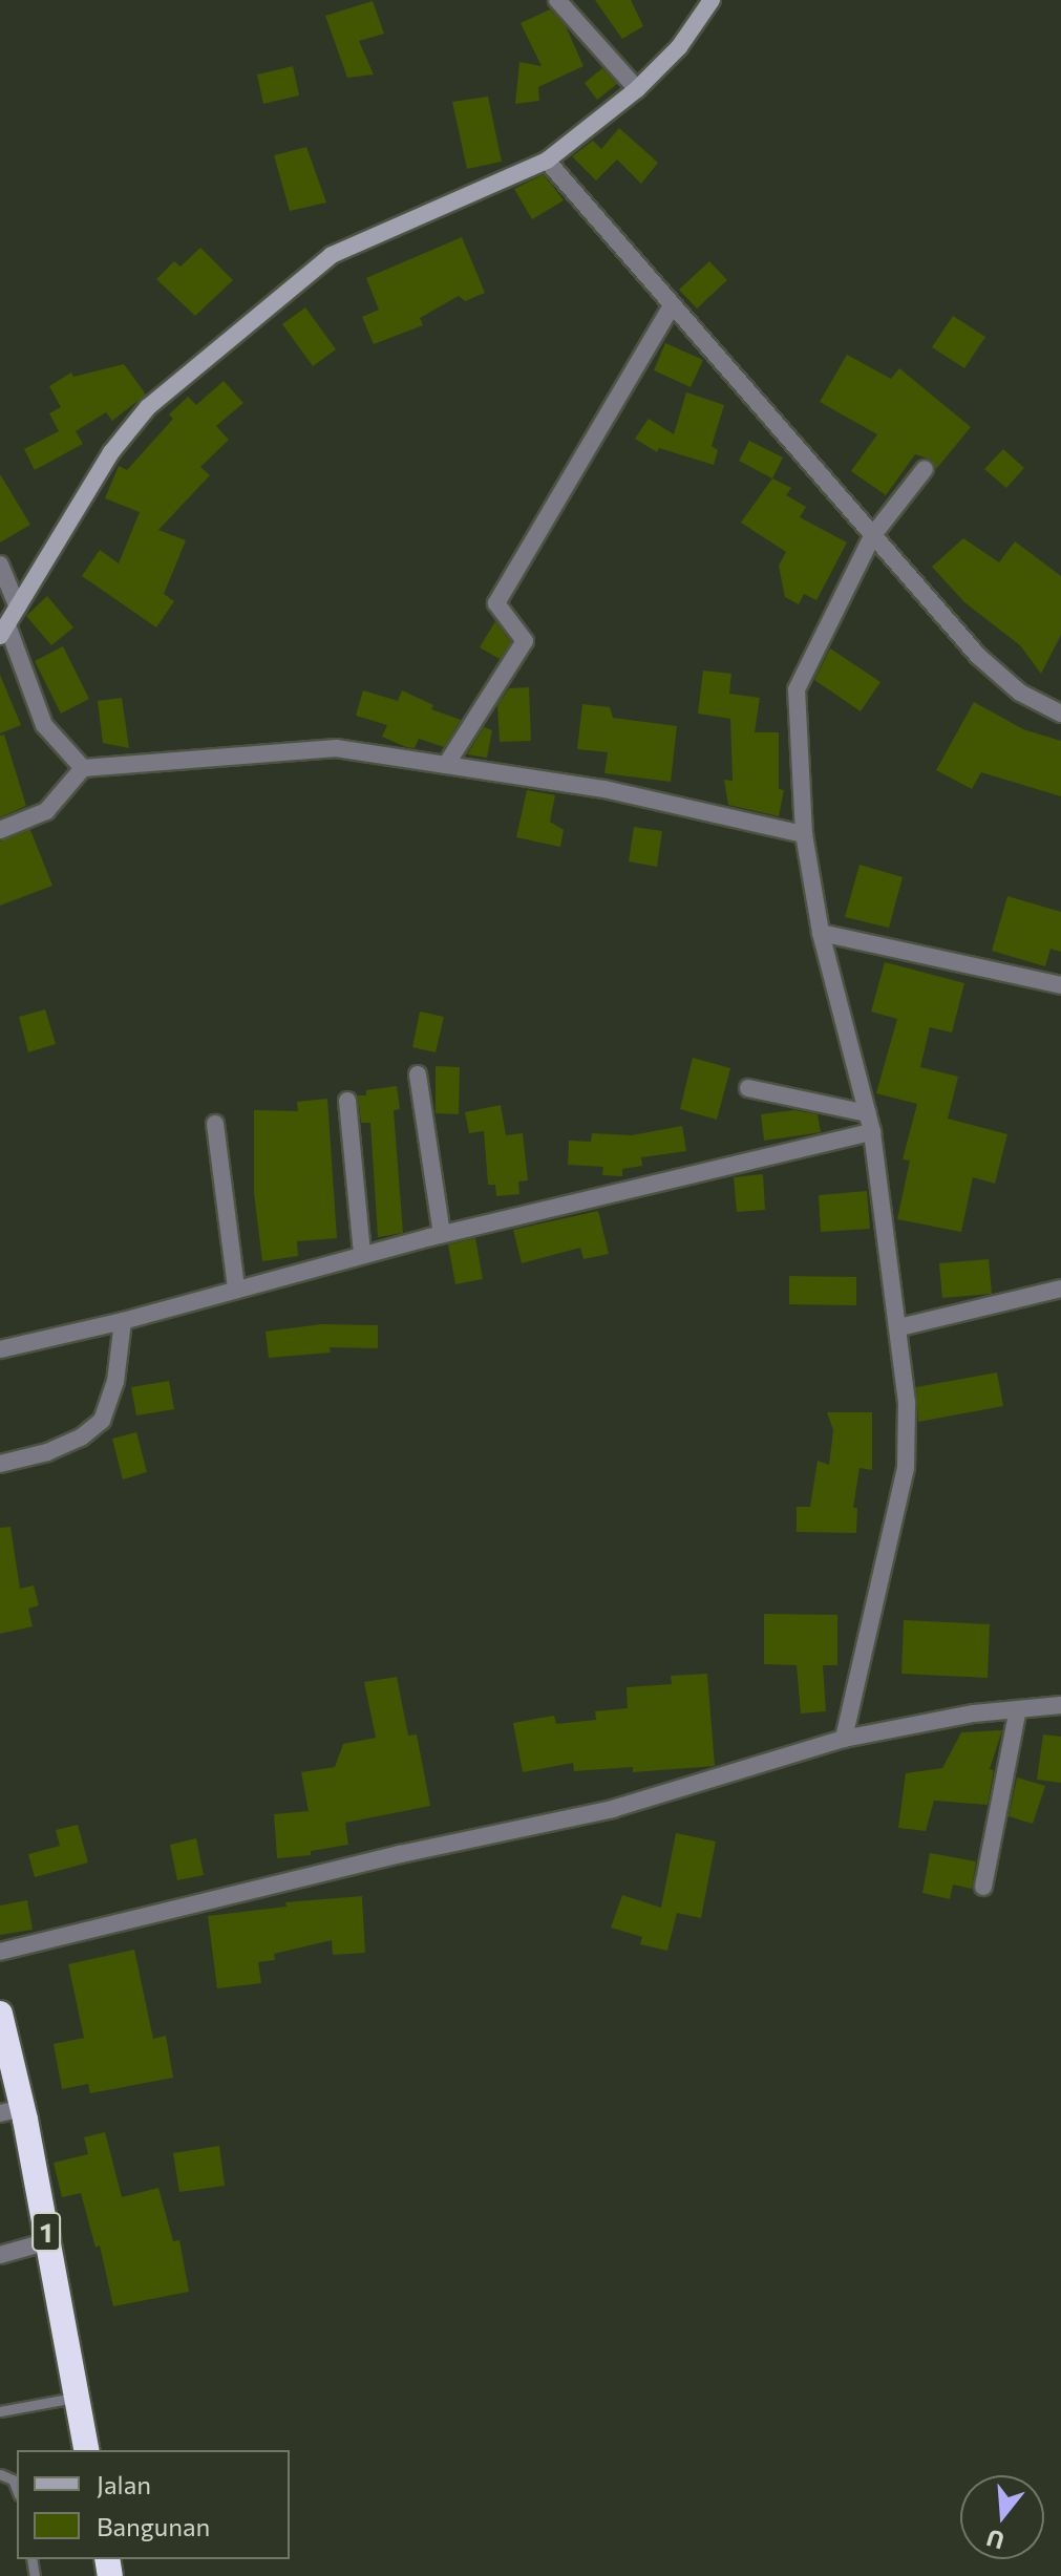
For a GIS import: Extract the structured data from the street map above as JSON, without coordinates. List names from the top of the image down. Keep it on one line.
{"streets":{"highway":["1"]},"legend":["Jalan","Bangunan"],"north":"bottom"}
